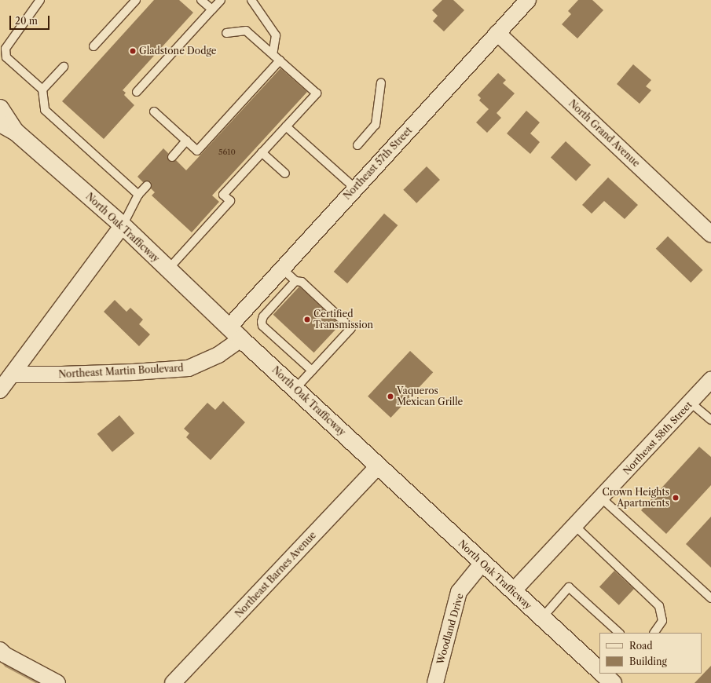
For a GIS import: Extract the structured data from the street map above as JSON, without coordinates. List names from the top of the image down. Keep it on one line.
{"streets":{"main road":["North Oak Trafficway"],"street":["North Grand Avenue","Northeast 57th Street","Northeast Martin Boulevard","Northeast 58th Street","Northeast Barnes Avenue","Woodland Drive"]},"crossings":[["North Grand Avenue","Northeast 57th Street"],["Northeast 57th Street","North Oak Trafficway"],["Northeast 57th Street","Northeast Martin Boulevard"],["North Oak Trafficway","Northeast Martin Boulevard"],["North Oak Trafficway","Northeast 58th Street"],["North Oak Trafficway","Northeast Barnes Avenue"],["North Oak Trafficway","Woodland Drive"]],"places":["Gladstone Dodge","Certified Transmission","Vaqueros Mexican Grille","Crown Heights Apartments"],"house_numbers":["5610"],"legend":["Road","Building"],"scale_bar":"20 m"}
